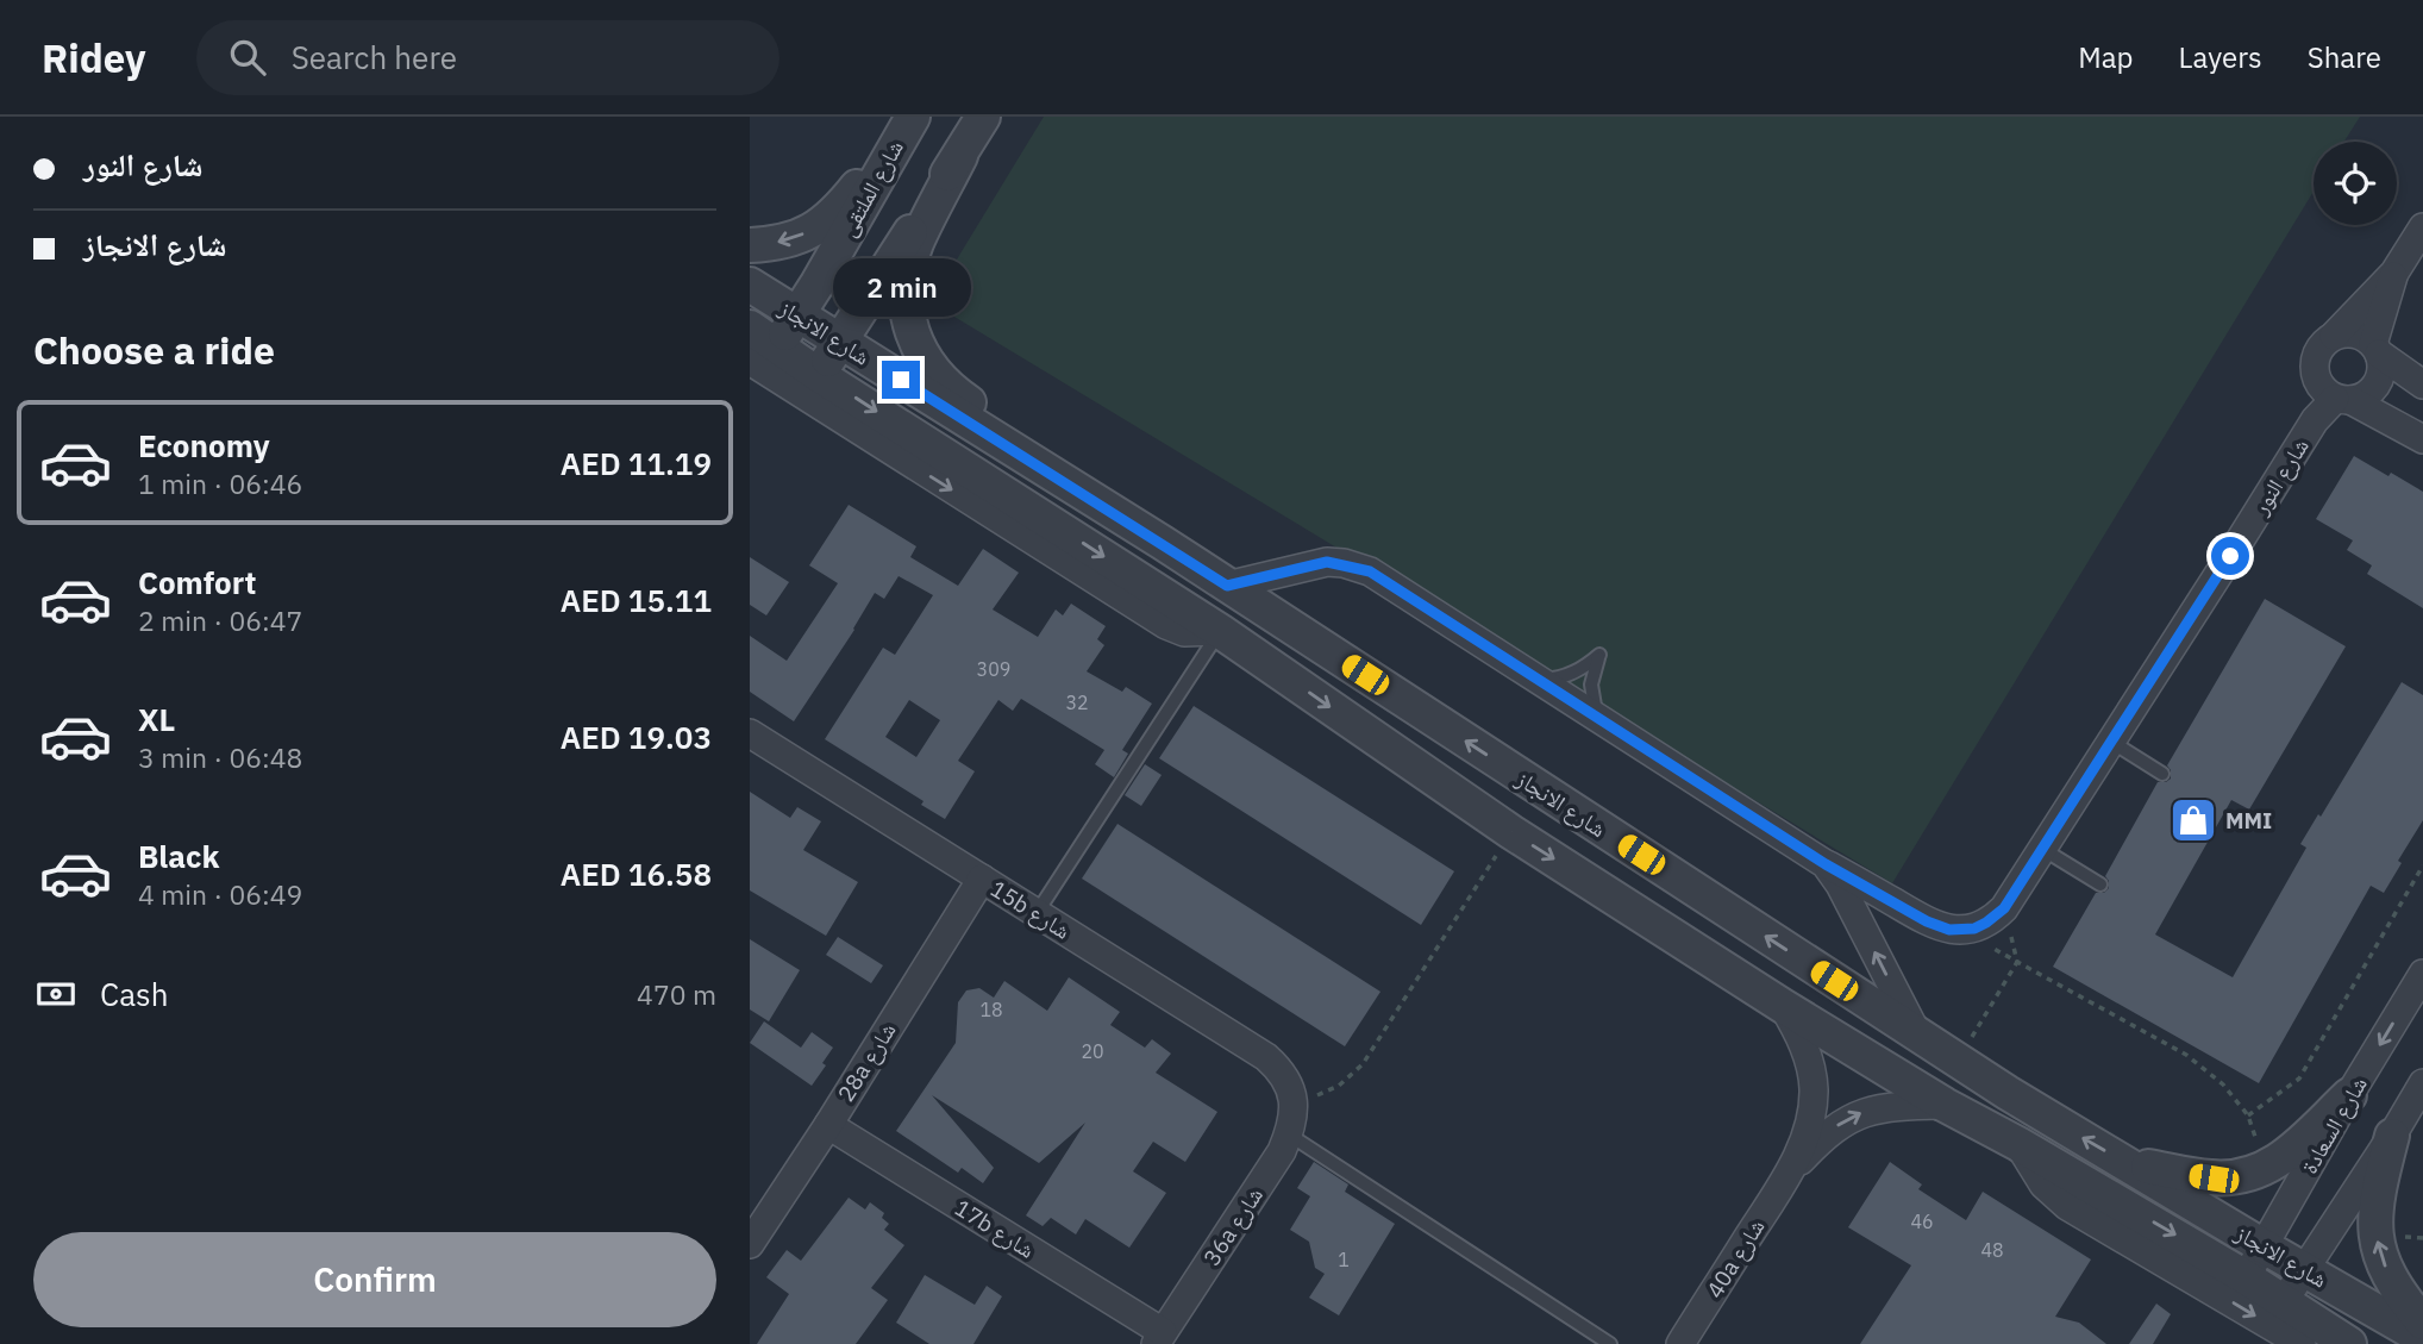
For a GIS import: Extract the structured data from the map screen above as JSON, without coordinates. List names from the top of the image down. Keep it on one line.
{"streets":{"street":["شارع الملتقى","شارع الانجاز","شارع النور","15b شارع","28a شارع","شارع السعادة","36a شارع","17b شارع","40a شارع"]},"crossings":[["شارع الملتقى","شارع الانجاز"],["شارع الانجاز","شارع السعادة"],["شارع الانجاز","40a شارع"],["15b شارع","28a شارع"],["15b شارع","36a شارع"],["28a شارع","17b شارع"],["36a شارع","17b شارع"]],"places":{"shop":["MMI"]},"house_numbers":["309","32","18","20","46","48","1"],"page":{"header":"Ridey","search":"Search here","nav":["Map","Layers","Share"],"banner":["شارع النور","شارع الانجاز"],"bubble":"2 min","heading":"Choose a ride","list":[{"name":"Economy","note":"1 min · 06:46","value":"AED 11.19"},{"name":"Comfort","note":"2 min · 06:47","value":"AED 15.11"},{"name":"XL","note":"3 min · 06:48","value":"AED 19.03"},{"name":"Black","note":"4 min · 06:49","value":"AED 16.58"}],"pay":["Cash","470 m"],"buttons":"Confirm"}}
